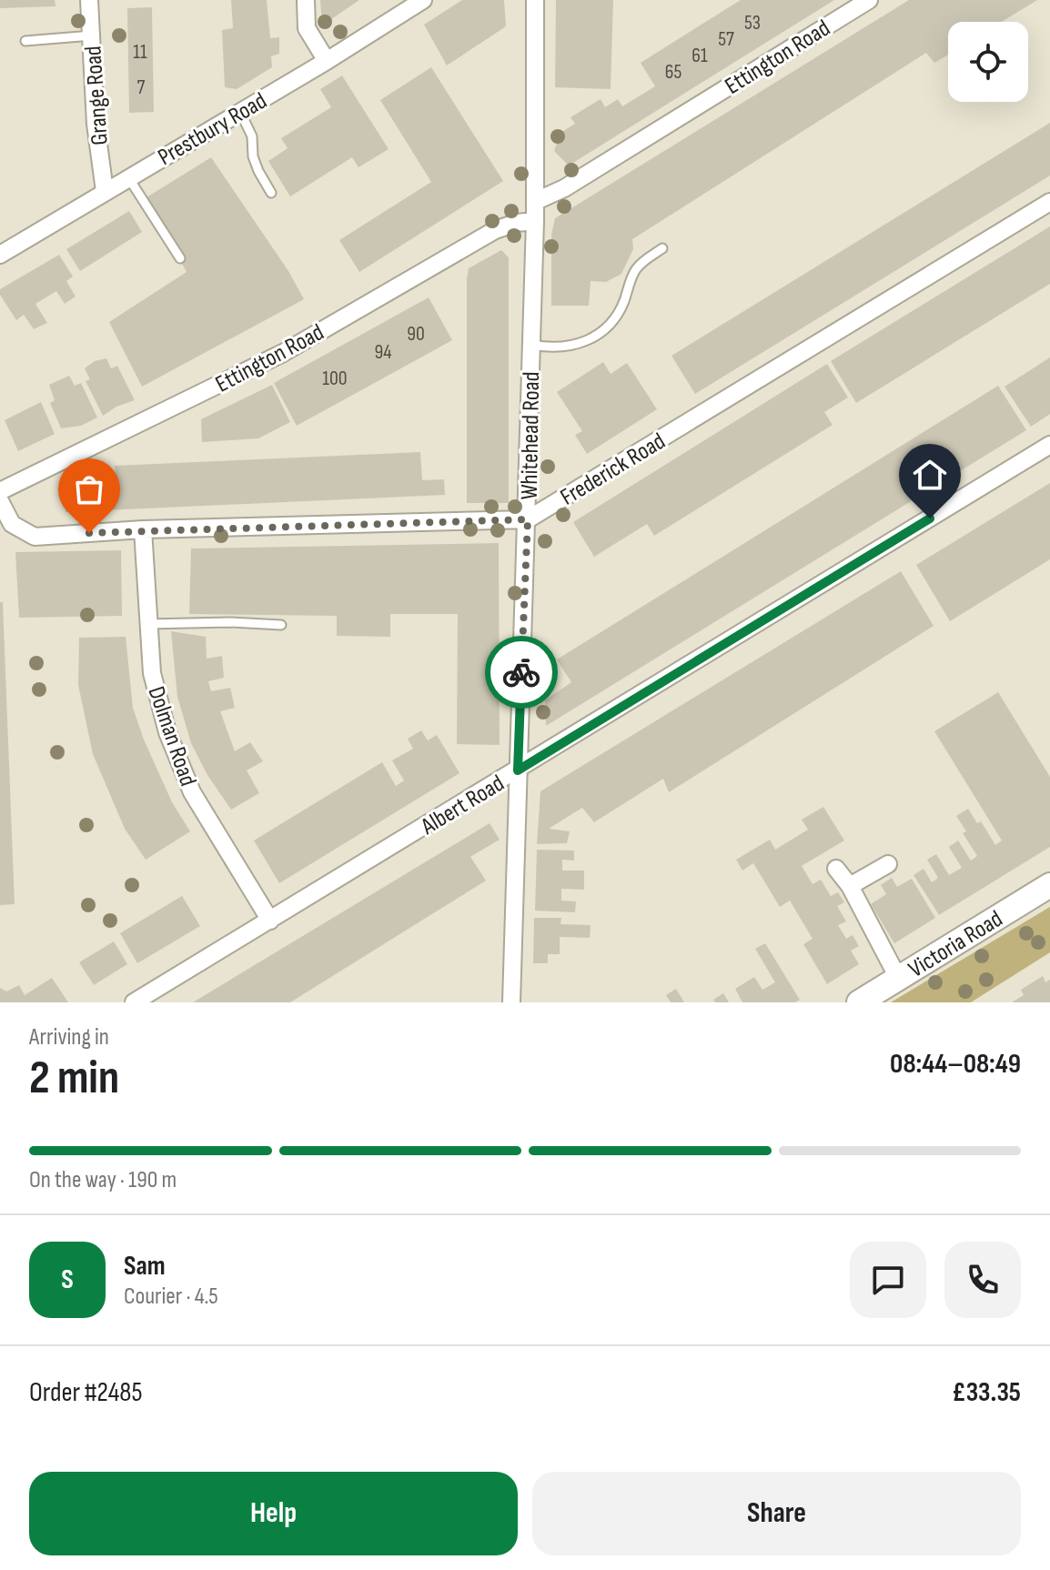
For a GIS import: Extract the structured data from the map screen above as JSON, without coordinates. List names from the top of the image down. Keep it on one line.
{"streets":{"street":["Ettington Road","Grange Road","Prestbury Road","Whitehead Road","Frederick Road","Dolman Road","Albert Road","Victoria Road"]},"crossings":[["Ettington Road","Whitehead Road"],["Grange Road","Prestbury Road"],["Whitehead Road","Frederick Road"],["Whitehead Road","Albert Road"],["Frederick Road","Dolman Road"],["Dolman Road","Albert Road"]],"house_numbers":["53","57","11","61","65","7","90","94","100"],"page":{"heading":["2 min","Arriving in","08:44–08:49"],"panel":["Sam","Courier · 4.5","Order #2485","£33.35"],"bar":"On the way · 190 m","round":"S","buttons":["Help","Share"]}}
